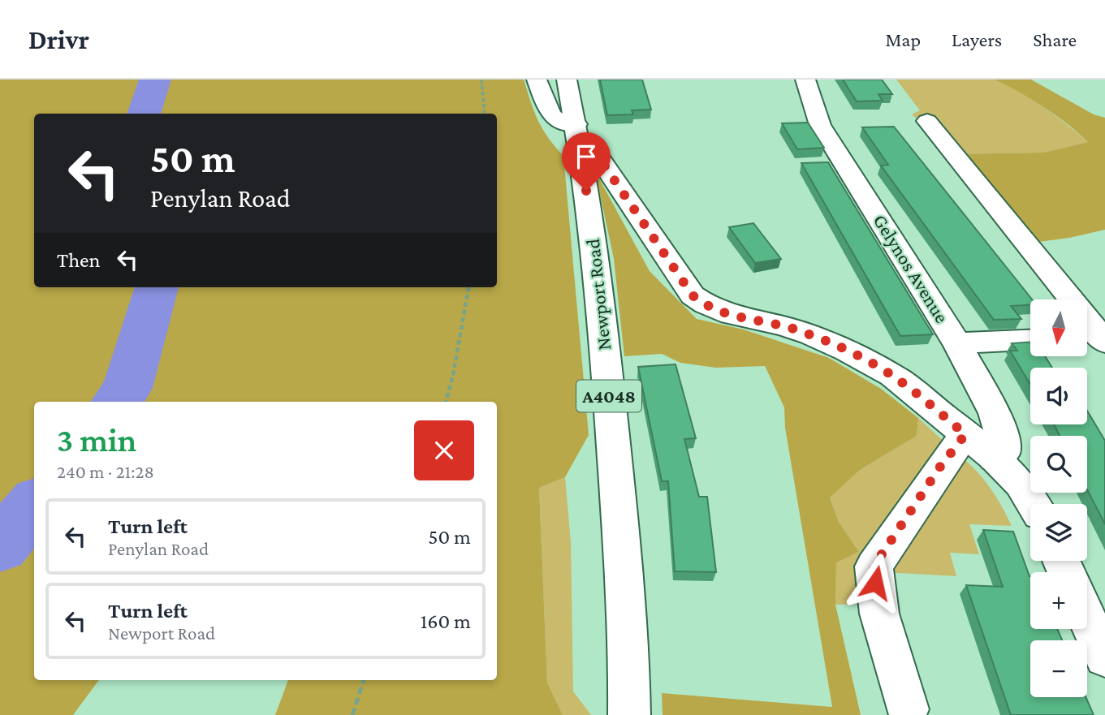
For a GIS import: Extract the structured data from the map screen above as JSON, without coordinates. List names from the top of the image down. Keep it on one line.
{"streets":{"main road":["Gelynos Avenue","Newport Road","A4048"]},"north":"bottom","page":{"header":"Drivr","nav":["Map","Layers","Share"],"turn":["50 m","Penylan Road"],"then":"Then","map_buttons":["+","−"],"heading":["3 min","240 m · 21:28"],"list":[{"name":"Turn left","note":"Penylan Road","value":"50 m"},{"name":"Turn left","note":"Newport Road","value":"160 m"}]}}
